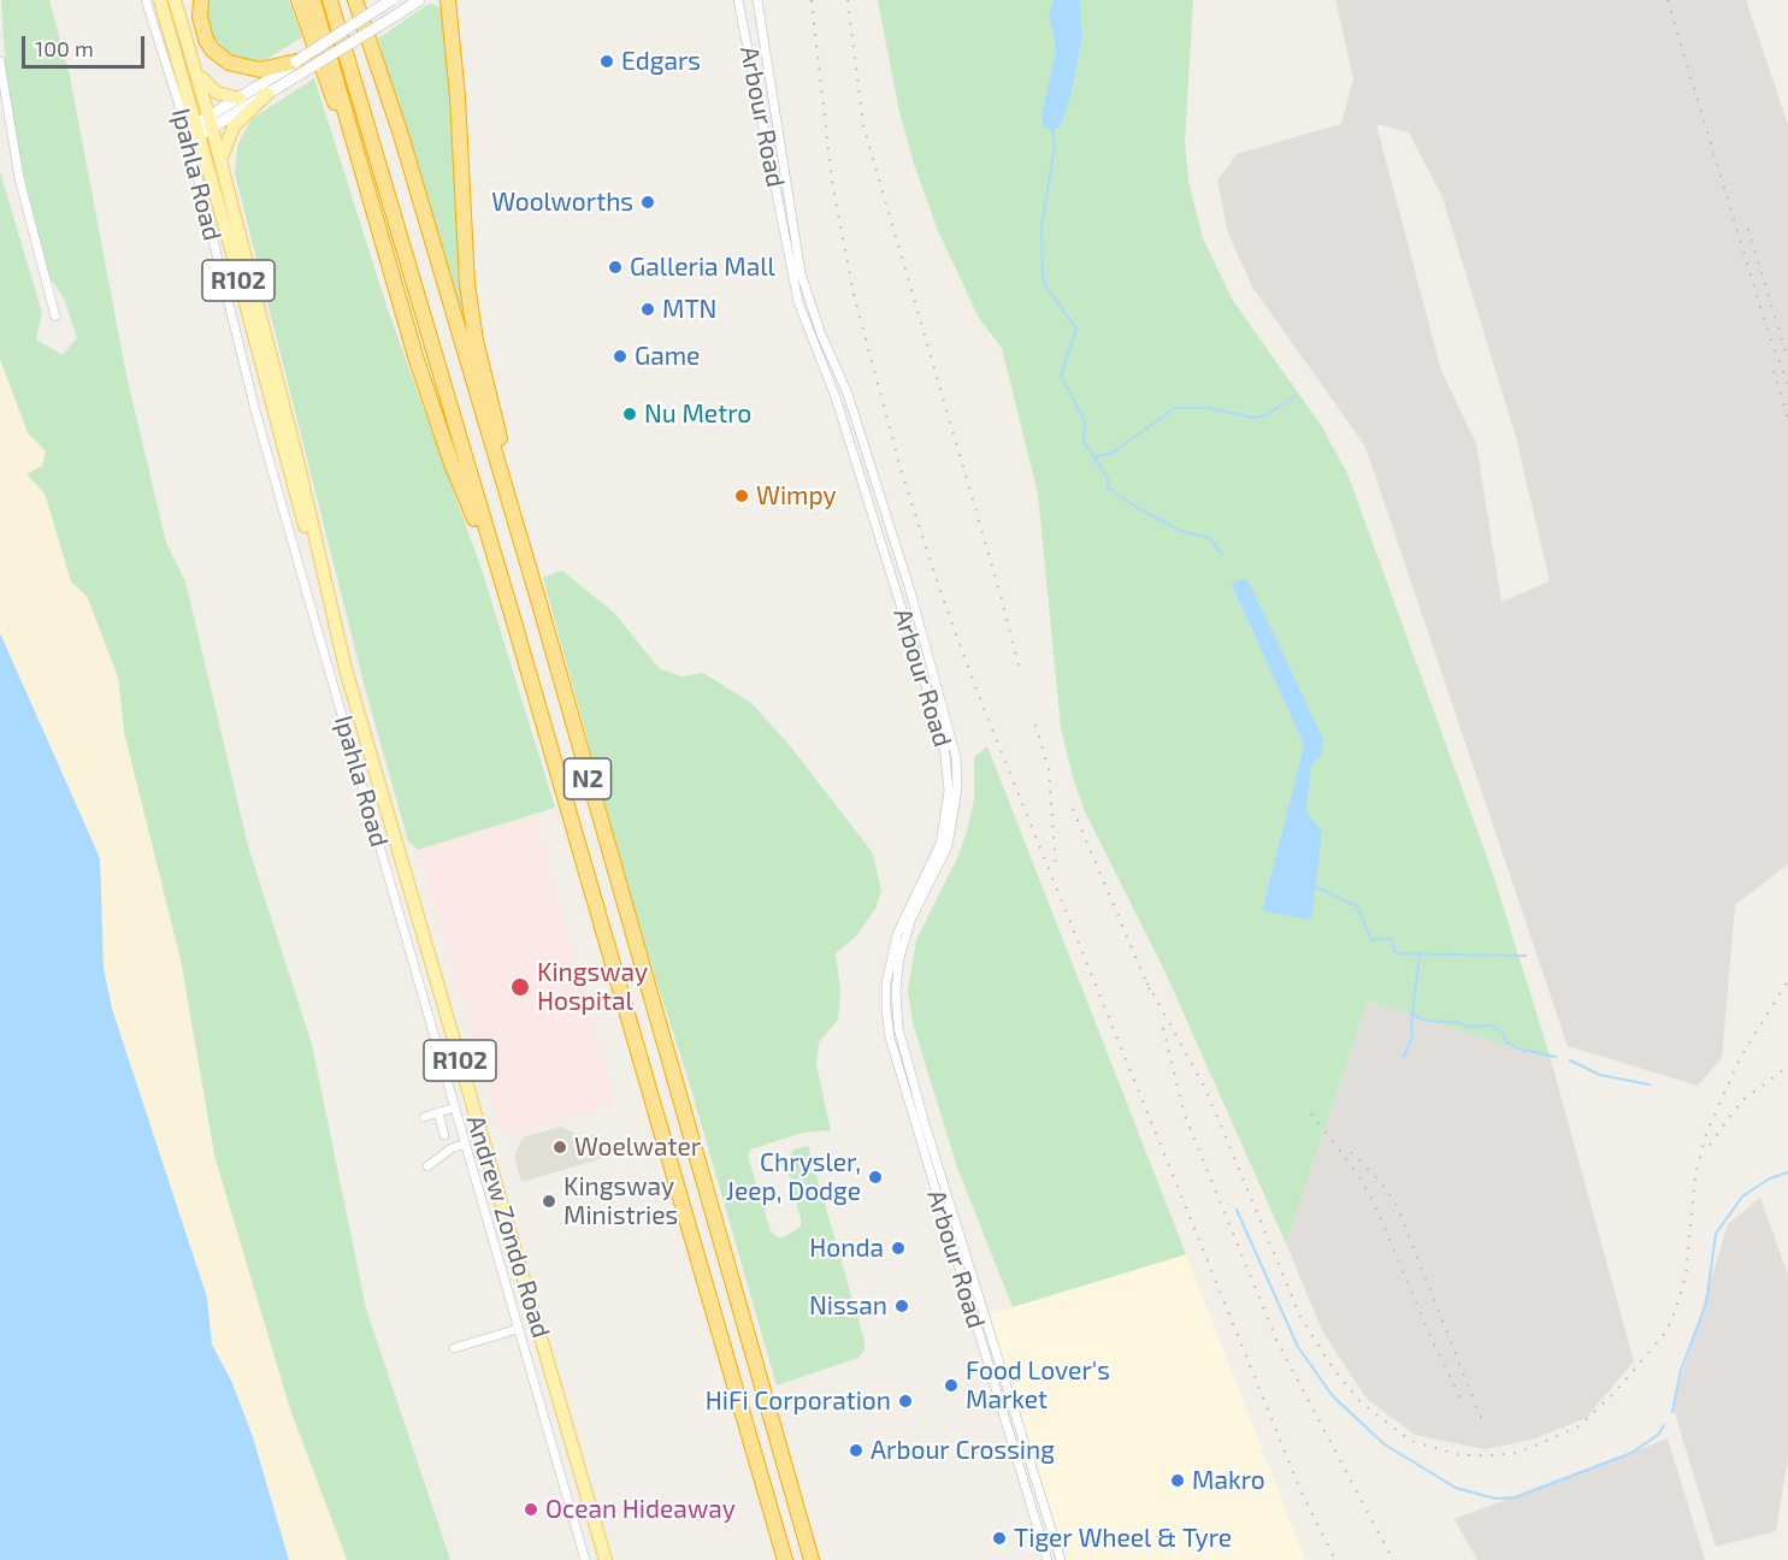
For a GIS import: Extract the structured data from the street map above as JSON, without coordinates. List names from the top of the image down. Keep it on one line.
{"streets":{"highway":["N2"],"main road":["R102","Andrew Zondo Road"],"street":["Arbour Road","Ipahla Road"]},"crossings":[["Ipahla Road","Andrew Zondo Road"]],"places":["Edgars","Woolworths","Galleria Mall","MTN","Game","Nu Metro","Wimpy","Kingsway Hospital","Woelwater","Chrysler, Jeep, Dodge","Kingsway Ministries","Honda","Nissan","Food Lover's Market","HiFi Corporation","Arbour Crossing","Makro","Ocean Hideaway","Tiger Wheel & Tyre"],"scale_bar":"100 m"}
